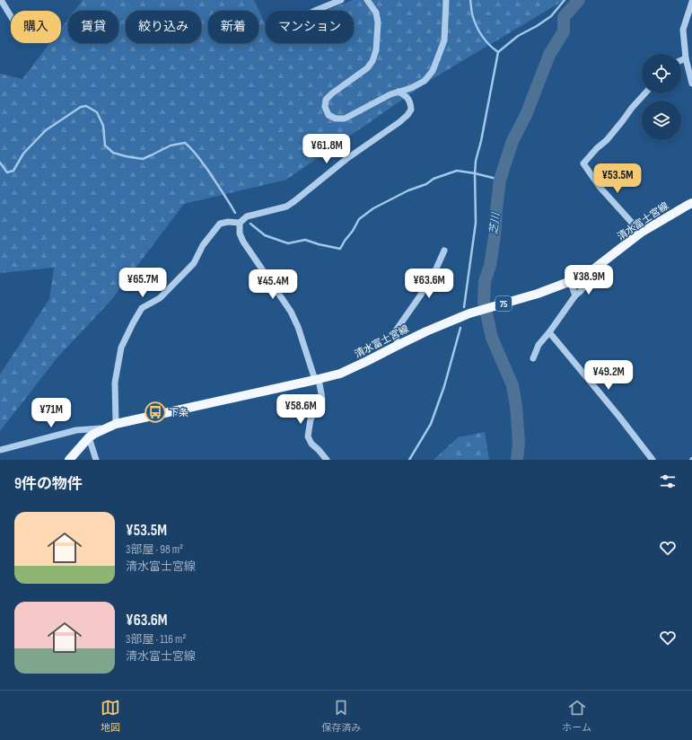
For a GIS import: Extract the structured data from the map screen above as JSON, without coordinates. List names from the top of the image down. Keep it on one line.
{"streets":{"main road":["清水富士宮線","75"]},"water":["芝川"],"places":{"bus stop":["下条"]},"page":{"chip":["購入","賃貸","絞り込み","新着","マンション"],"price":["¥61.8M","¥53.5M","¥38.9M","¥65.7M","¥63.6M","¥45.4M","¥49.2M","¥58.6M","¥71M"],"heading":"9件の物件","list":[{"name":"¥53.5M","note":"3部屋 · 98 m² · 清水富士宮線"},{"name":"¥63.6M","note":"3部屋 · 116 m² · 清水富士宮線"}],"tabs":["地図","保存済み","ホーム"]}}
